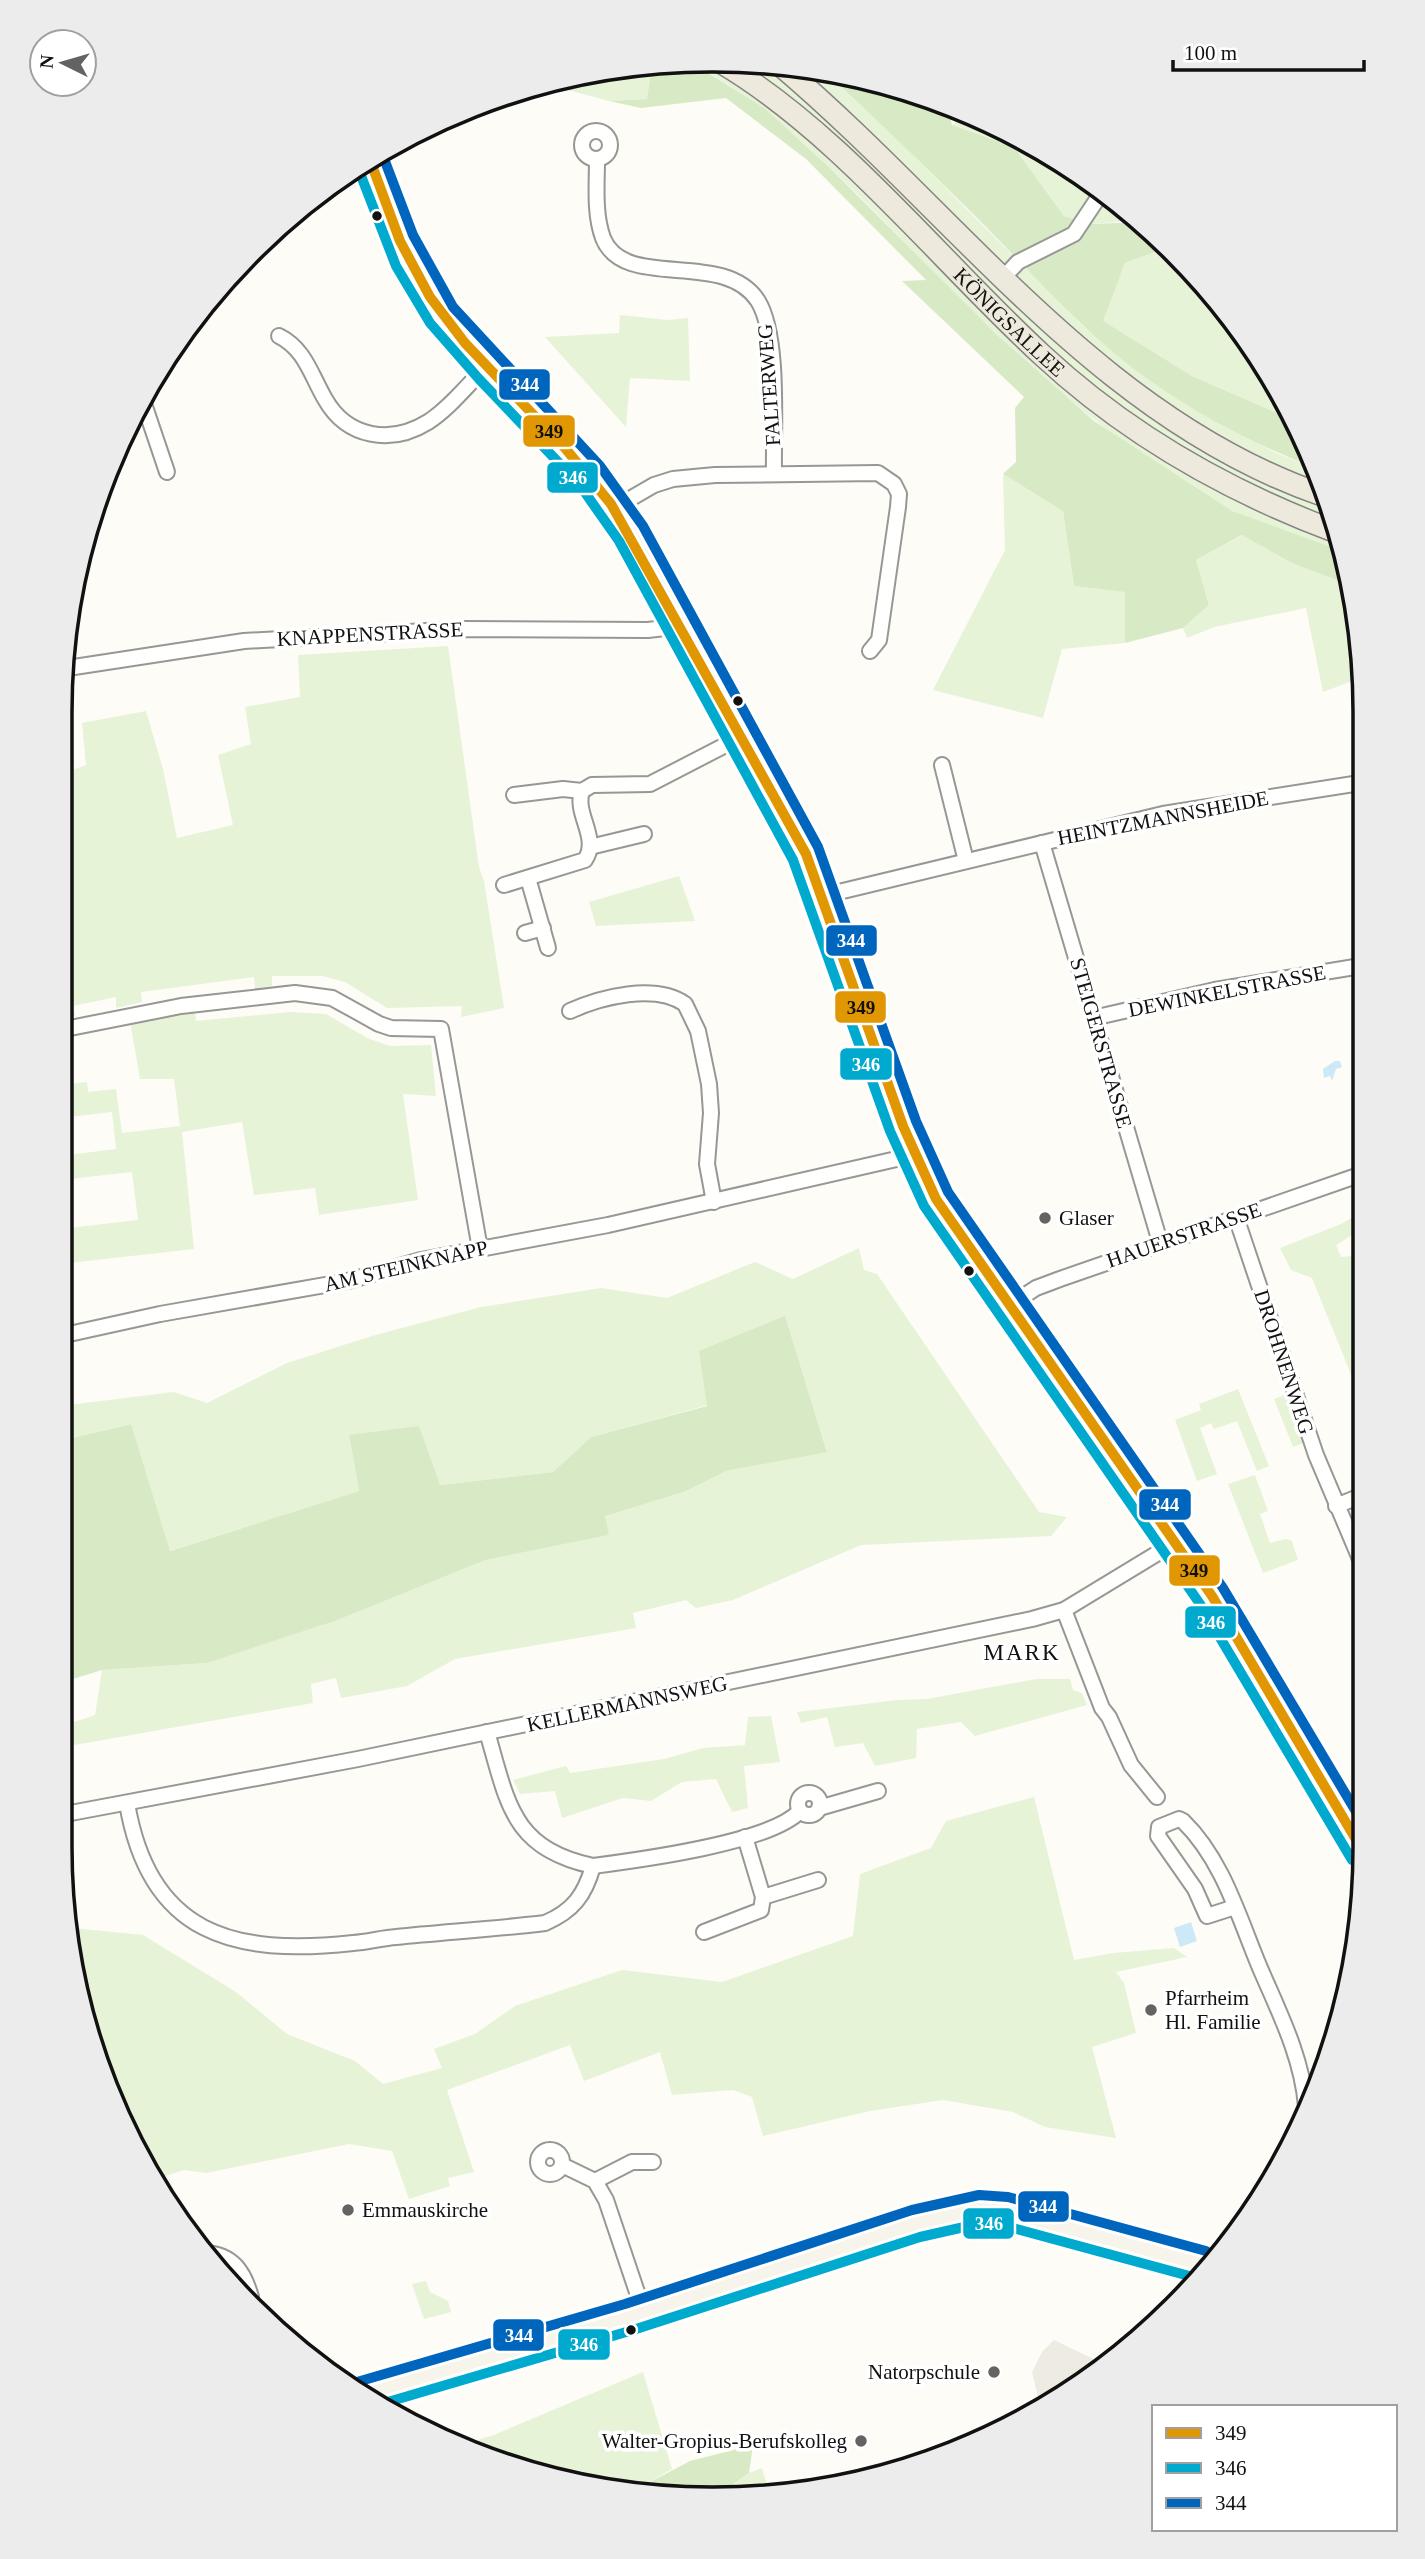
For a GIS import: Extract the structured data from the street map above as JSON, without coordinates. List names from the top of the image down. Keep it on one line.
{"streets":{"main road":["KÖNIGSALLEE"],"street":["FALTERWEG","KNAPPENSTRASSE","HEINTZMANNSHEIDE","DEWINKELSTRASSE","STEIGERSTRASSE","HAUERSTRASSE","AM STEINKNAPP","DROHNENWEG","KELLERMANNSWEG"]},"crossings":[["HEINTZMANNSHEIDE","STEIGERSTRASSE"],["DEWINKELSTRASSE","STEIGERSTRASSE"],["STEIGERSTRASSE","HAUERSTRASSE"],["HAUERSTRASSE","DROHNENWEG"]],"districts":["MARK"],"places":["Glaser","Pfarrheim Hl. Familie","Emmauskirche","Natorpschule","Walter-Gropius-Berufskolleg"],"lines":["transit line 344","transit line 349","transit line 346"],"legend":["349","346","344"],"scale_bar":"100 m","north":"left"}
